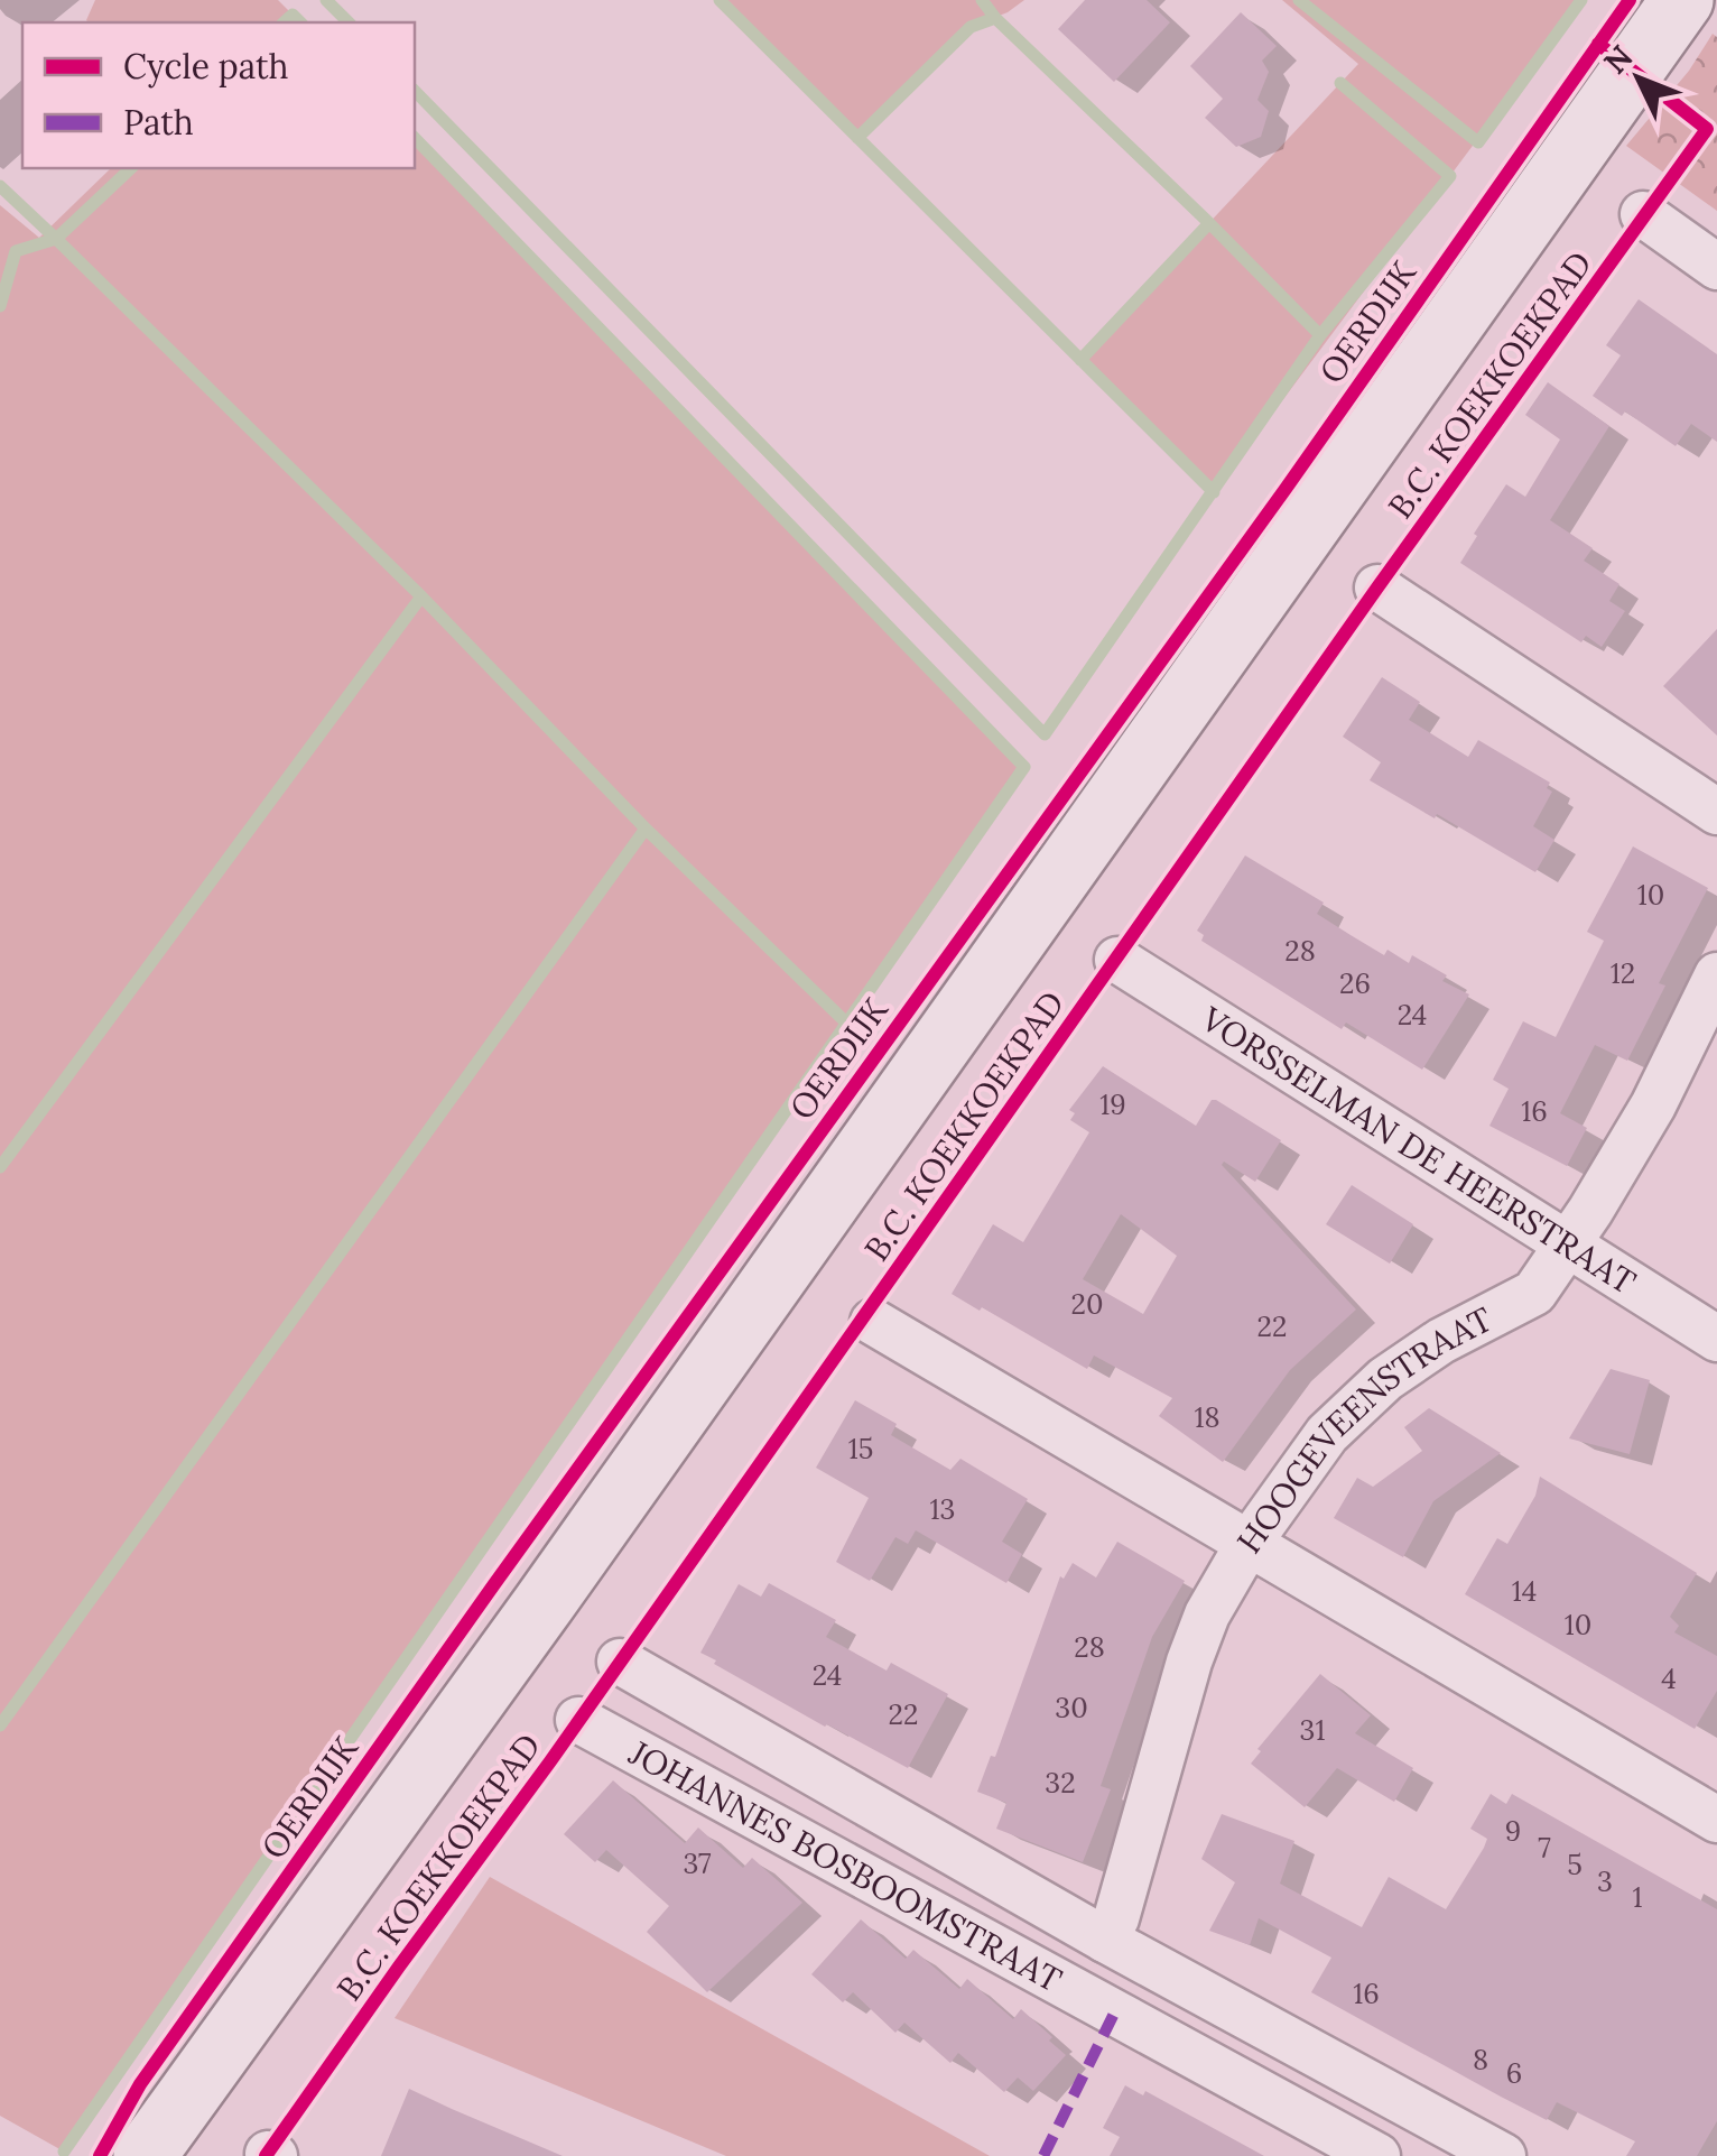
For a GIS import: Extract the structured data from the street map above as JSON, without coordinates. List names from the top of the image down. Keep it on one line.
{"streets":{"street":["VORSSELMAN DE HEERSTRAAT","HOOGEVEENSTRAAT","JOHANNES BOSBOOMSTRAAT"],"cycle path":["OERDIJK","B.C. KOEKKOEKPAD"]},"crossings":[["VORSSELMAN DE HEERSTRAAT","HOOGEVEENSTRAAT"],["HOOGEVEENSTRAAT","JOHANNES BOSBOOMSTRAAT"]],"house_numbers":["10","28","12","26","24","19","16","20","22","18","15","13","14","10","28","24","4","30","22","31","32","9","7","37","5","3","1","16","8","6"],"legend":["Cycle path","Path"],"north":"top left"}
